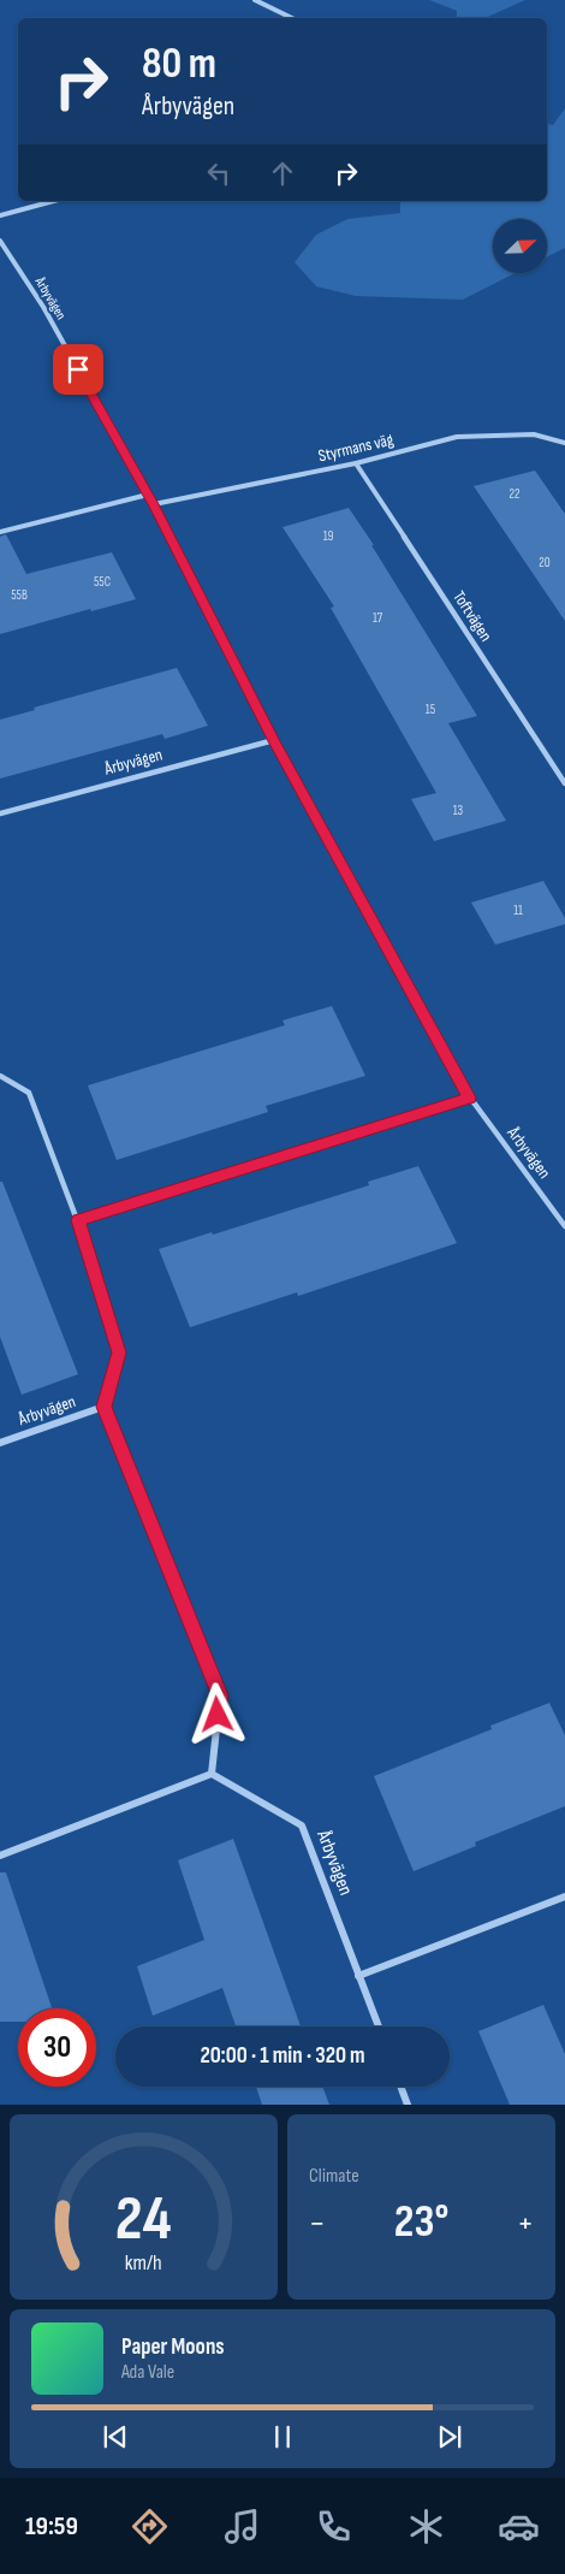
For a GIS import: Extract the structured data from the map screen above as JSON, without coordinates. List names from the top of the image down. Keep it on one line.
{"streets":{"street":["Årbyvägen","Styrmans väg","Toftvägen"]},"crossings":[["Årbyvägen","Styrmans väg"],["Styrmans väg","Toftvägen"]],"house_numbers":["22","19","20","55C","55B","17","15","13","11"],"north":"top right","page":{"turn":["80 m","Årbyvägen"],"limit":"30","trip":"20:00 · 1 min · 320 m","tile":"Climate","heat":["−","23°","+"],"song":["Paper Moons","Ada Vale"],"tabs":"19:59","gauge":["24","km/h"]}}
